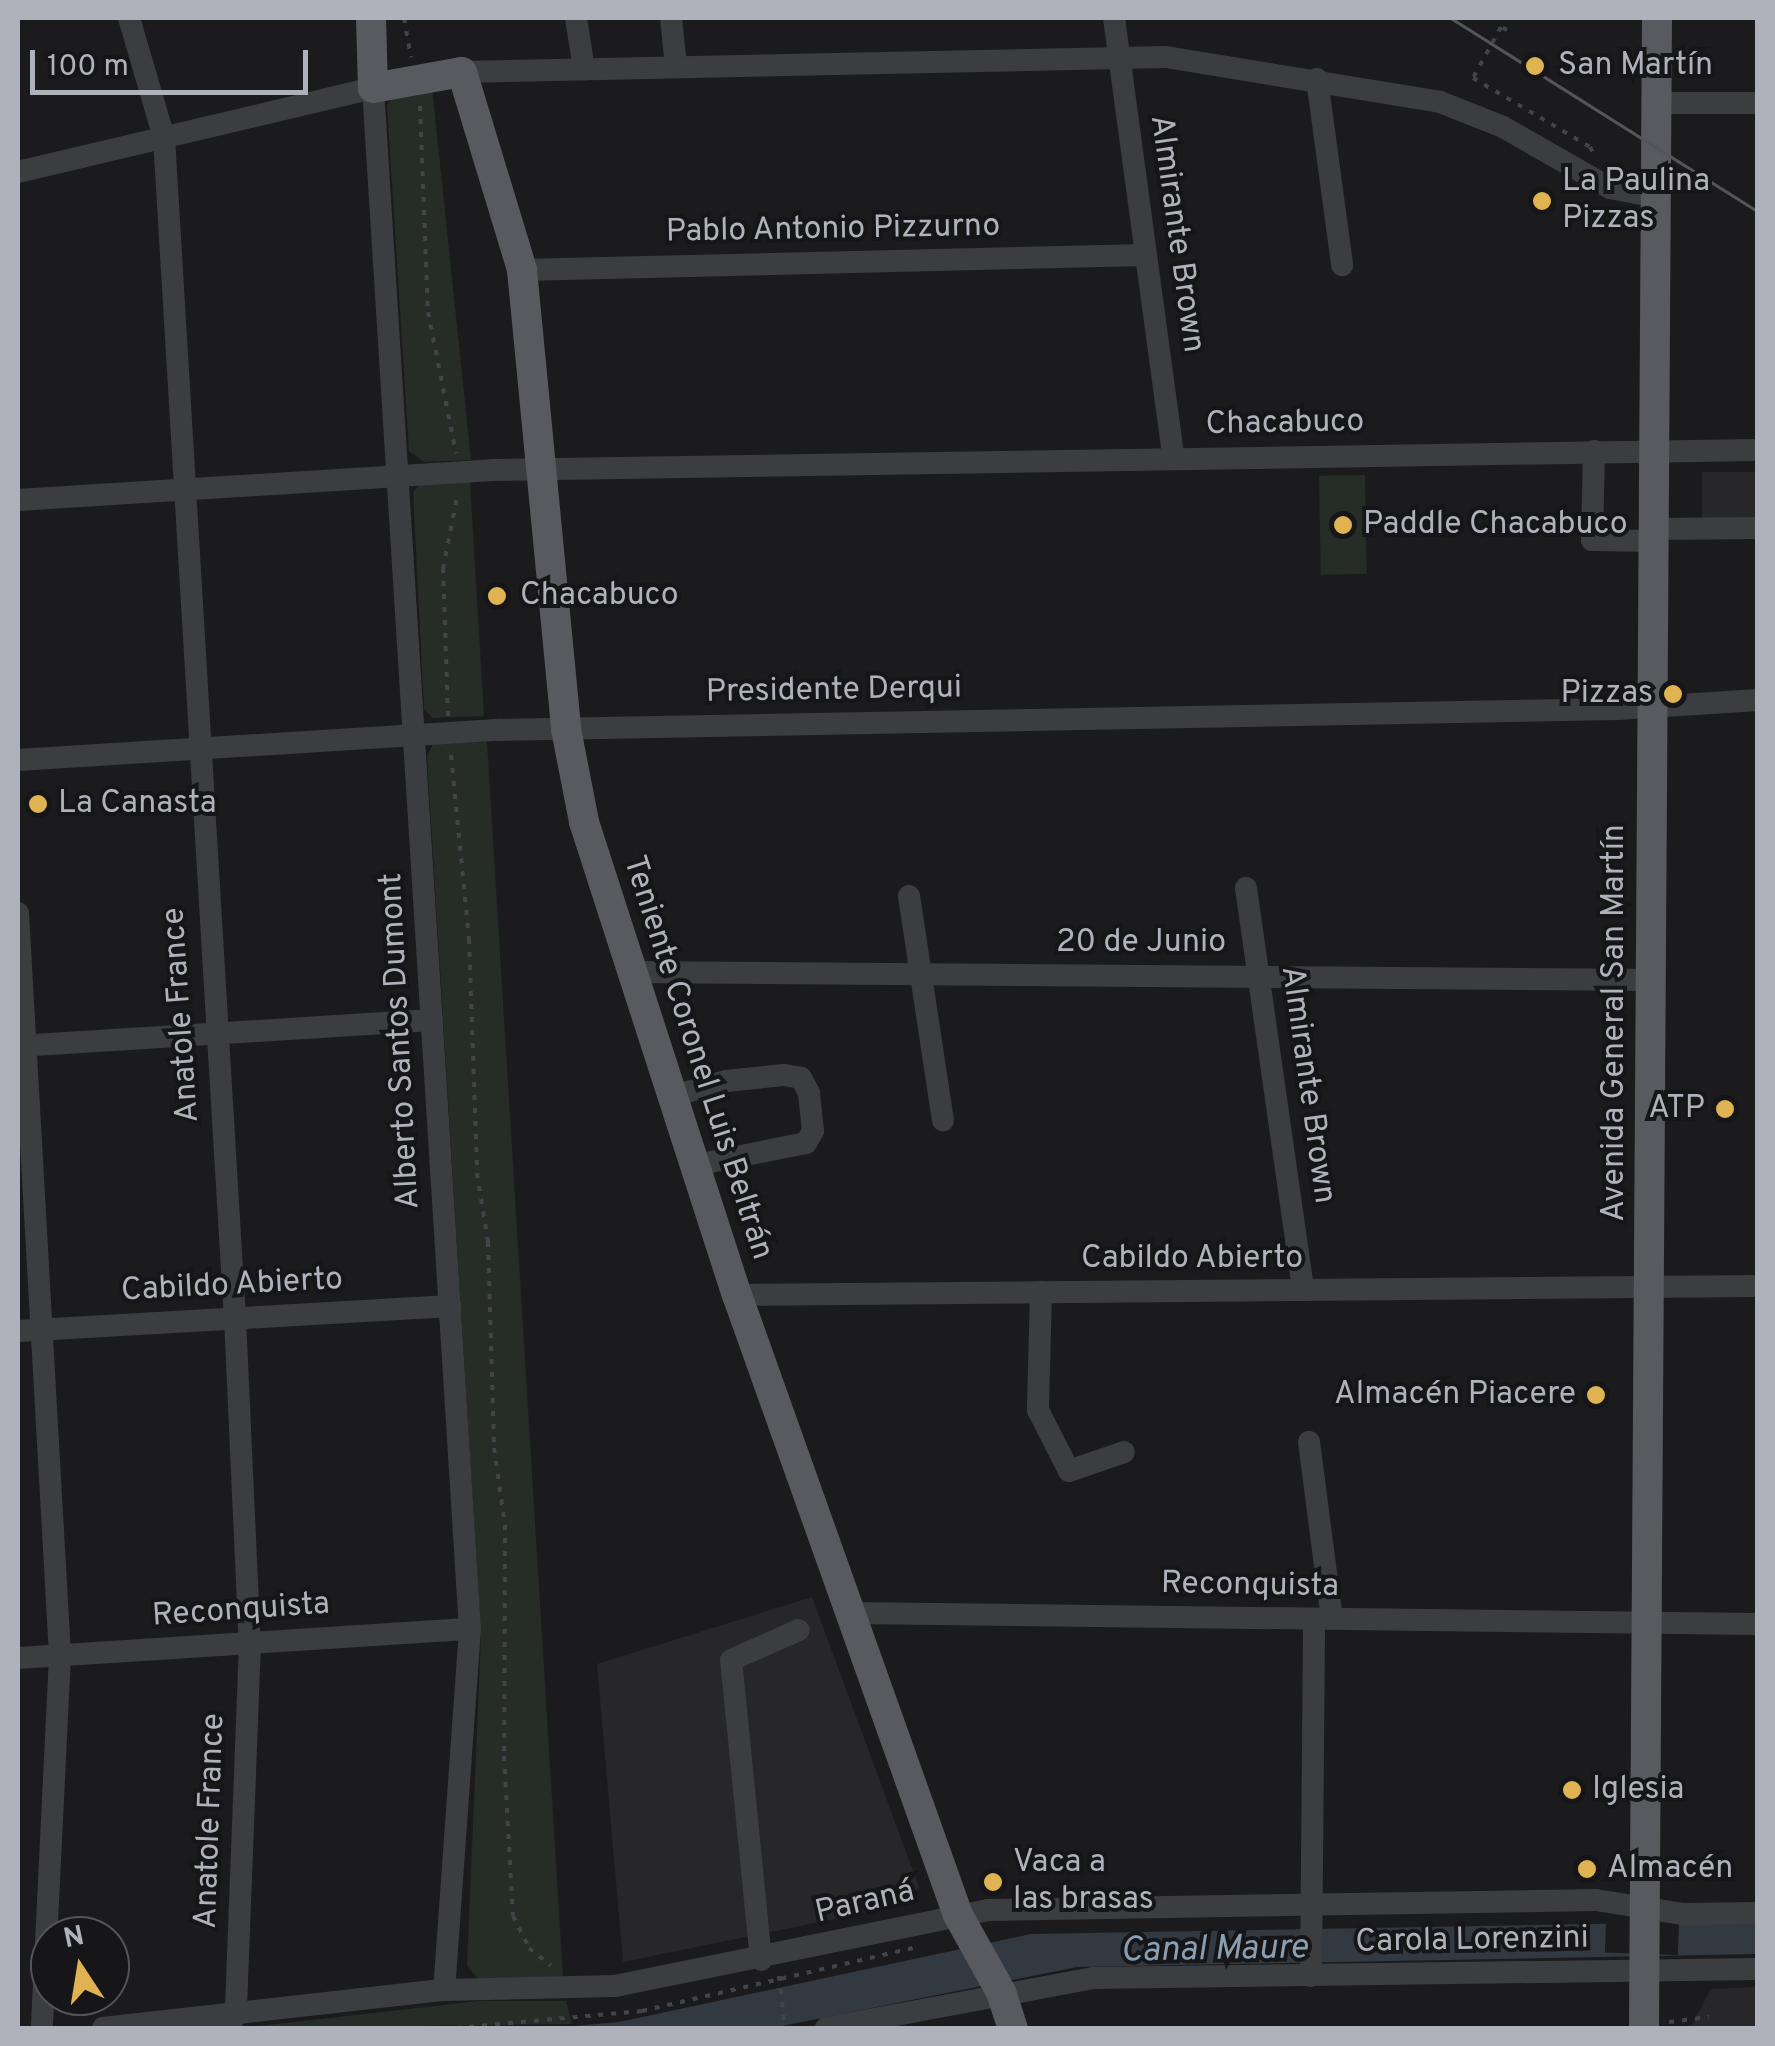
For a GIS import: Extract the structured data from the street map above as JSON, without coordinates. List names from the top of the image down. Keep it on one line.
{"streets":{"main road":["Avenida General San Martín","Teniente Coronel Luis Beltrán"],"street":["Pablo Antonio Pizzurno","Almirante Brown","Chacabuco","Presidente Derqui","20 de Junio","Anatole France","Alberto Santos Dumont","Cabildo Abierto","Reconquista","Paraná","Carola Lorenzini"]},"crossings":[["Pablo Antonio Pizzurno","Almirante Brown"],["Pablo Antonio Pizzurno","Teniente Coronel Luis Beltrán"],["Almirante Brown","Chacabuco"],["Almirante Brown","20 de Junio"],["Almirante Brown","Cabildo Abierto"],["Chacabuco","Anatole France"],["Chacabuco","Avenida General San Martín"],["Chacabuco","Alberto Santos Dumont"],["Chacabuco","Teniente Coronel Luis Beltrán"],["Presidente Derqui","Anatole France"],["Presidente Derqui","Avenida General San Martín"],["Presidente Derqui","Alberto Santos Dumont"],["Presidente Derqui","Teniente Coronel Luis Beltrán"],["20 de Junio","Avenida General San Martín"],["20 de Junio","Teniente Coronel Luis Beltrán"],["Anatole France","Cabildo Abierto"],["Anatole France","Reconquista"],["Anatole France","Paraná"],["Avenida General San Martín","Cabildo Abierto"],["Avenida General San Martín","Reconquista"],["Avenida General San Martín","Paraná"],["Avenida General San Martín","Carola Lorenzini"],["Alberto Santos Dumont","Cabildo Abierto"],["Alberto Santos Dumont","Reconquista"],["Alberto Santos Dumont","Paraná"],["Teniente Coronel Luis Beltrán","Cabildo Abierto"],["Teniente Coronel Luis Beltrán","Reconquista"],["Teniente Coronel Luis Beltrán","Paraná"],["Teniente Coronel Luis Beltrán","Carola Lorenzini"]],"water":["Canal Maure"],"places":["San Martín","La Paulina Pizzas","Paddle Chacabuco","Chacabuco","Pizzas","La Canasta","ATP","Almacén Piacere","Iglesia","Almacén","Vaca a las brasas"],"scale_bar":"100 m","north":"top"}
